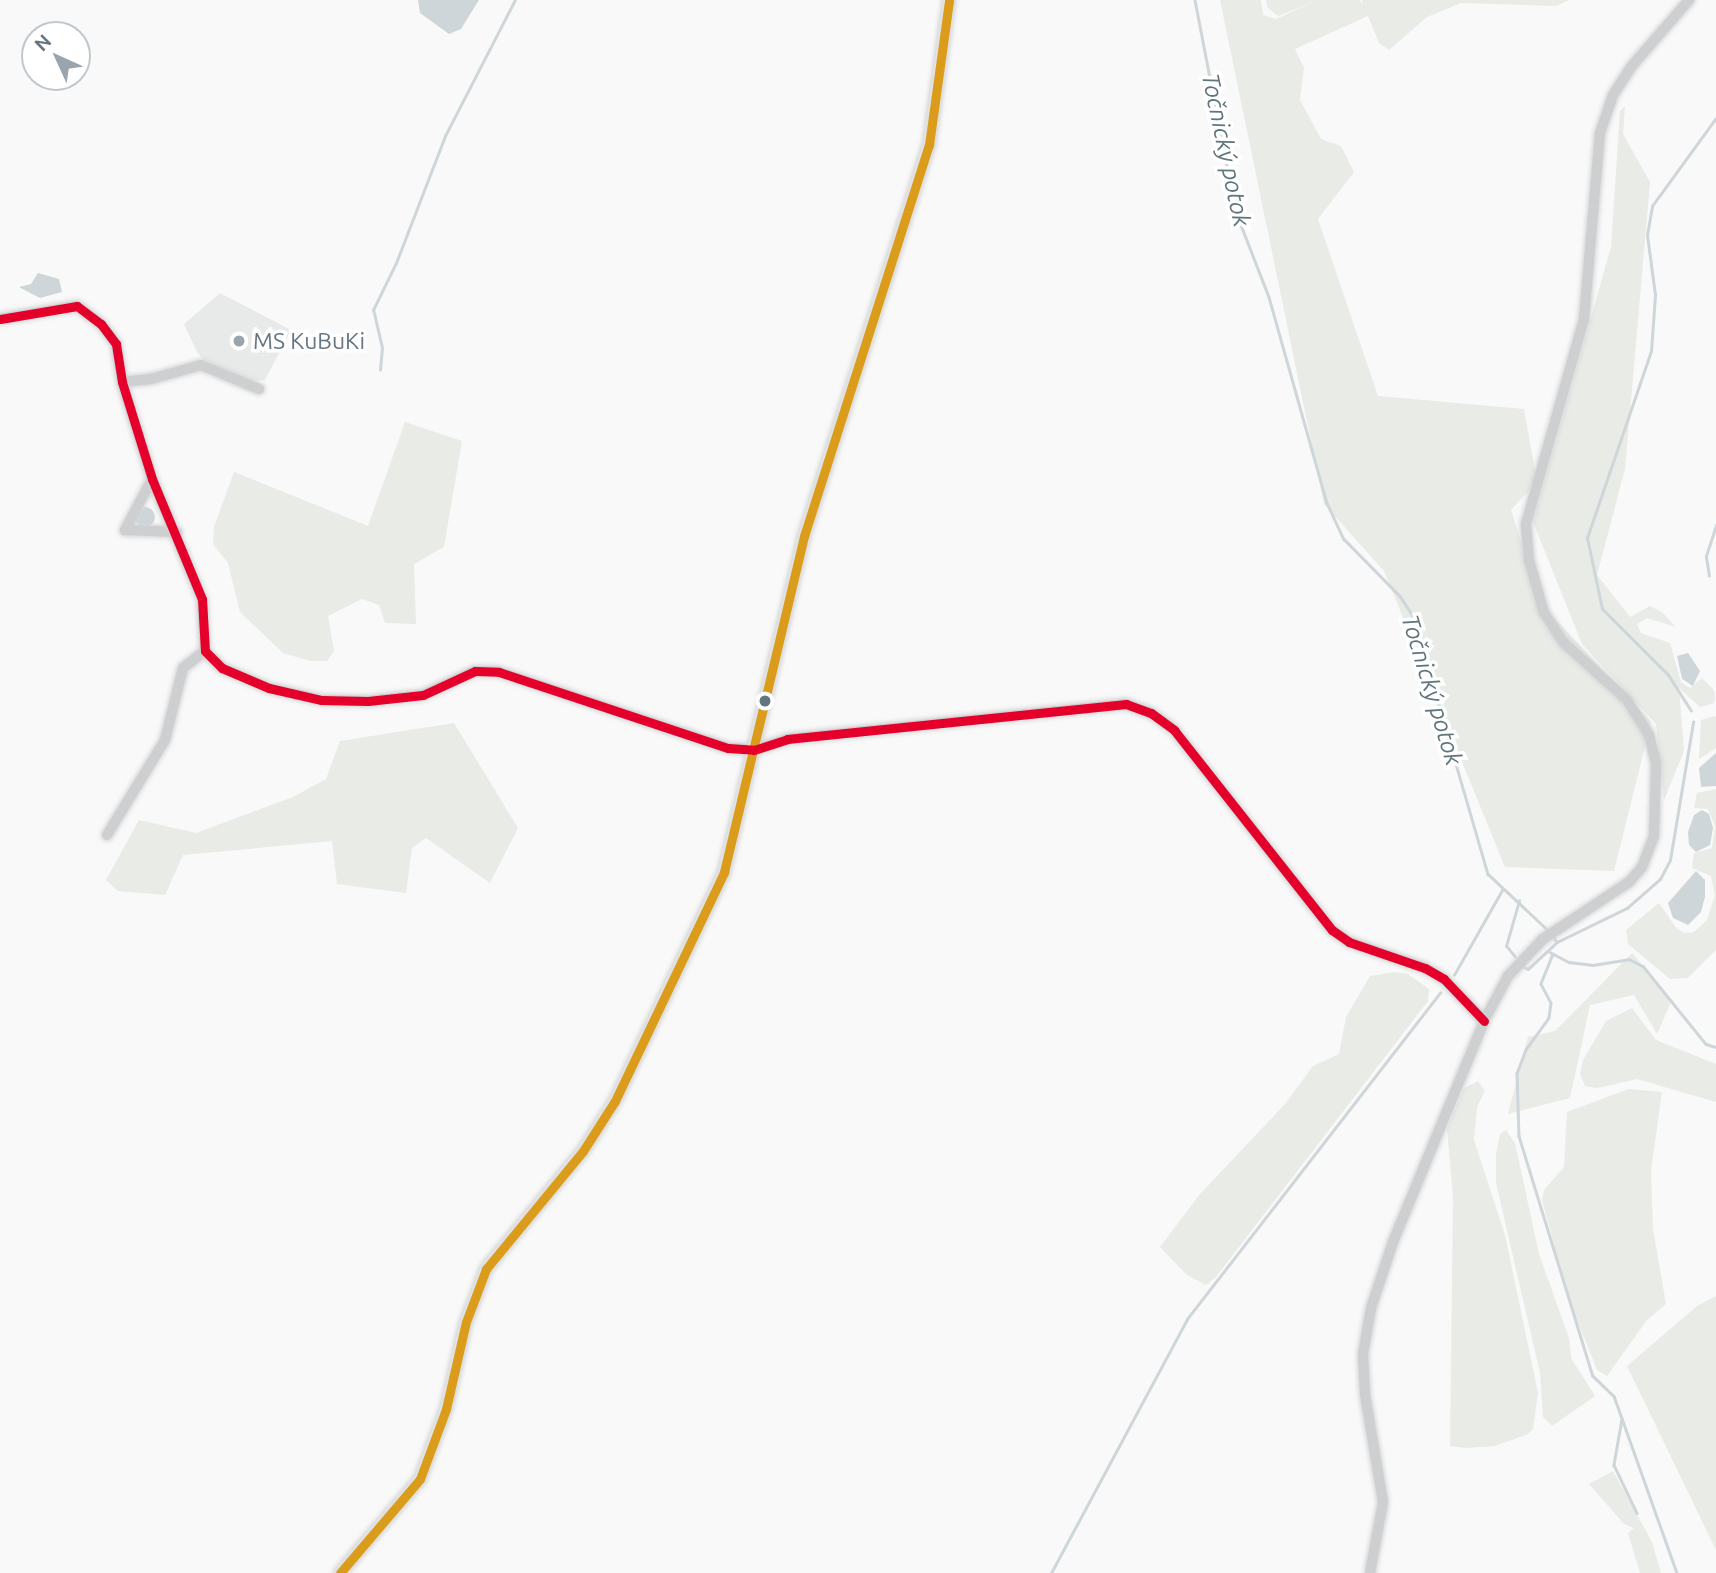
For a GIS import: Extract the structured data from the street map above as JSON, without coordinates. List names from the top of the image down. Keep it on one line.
{"water":["Točnický potok"],"places":["MS KuBuKi"],"north":"top left"}
